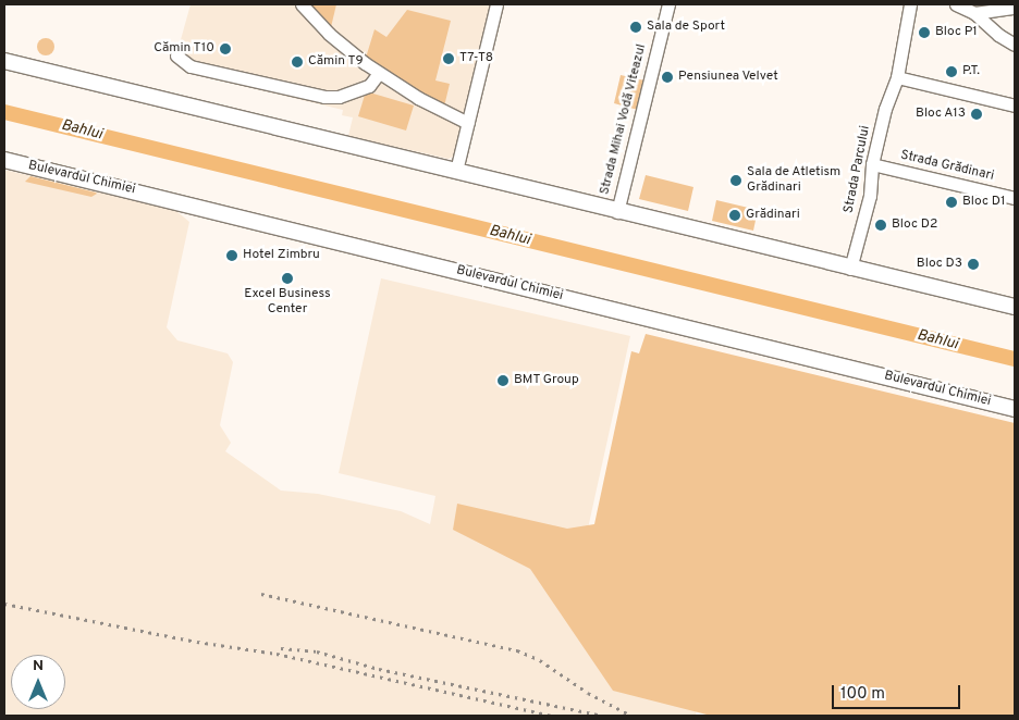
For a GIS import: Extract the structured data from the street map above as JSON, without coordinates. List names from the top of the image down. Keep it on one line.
{"streets":{"main road":["Bulevardul Chimiei"],"street":["Strada Mihai Vodă Viteazul","Strada Grădinari","Strada Parcului"]},"crossings":[["Strada Grădinari","Strada Parcului"]],"water":["Bahlui"],"places":["Sala de Sport","Bloc P1","Cămin T10","T7-T8","Cămin T9","P.T.","Pensiunea Velvet","Bloc A13","Sala de Atletism Grădinari","Bloc D1","Grădinari","Bloc D2","Hotel Zimbru","Bloc D3","Excel Business Center","BMT Group"],"scale_bar":"100 m","north":"top"}
